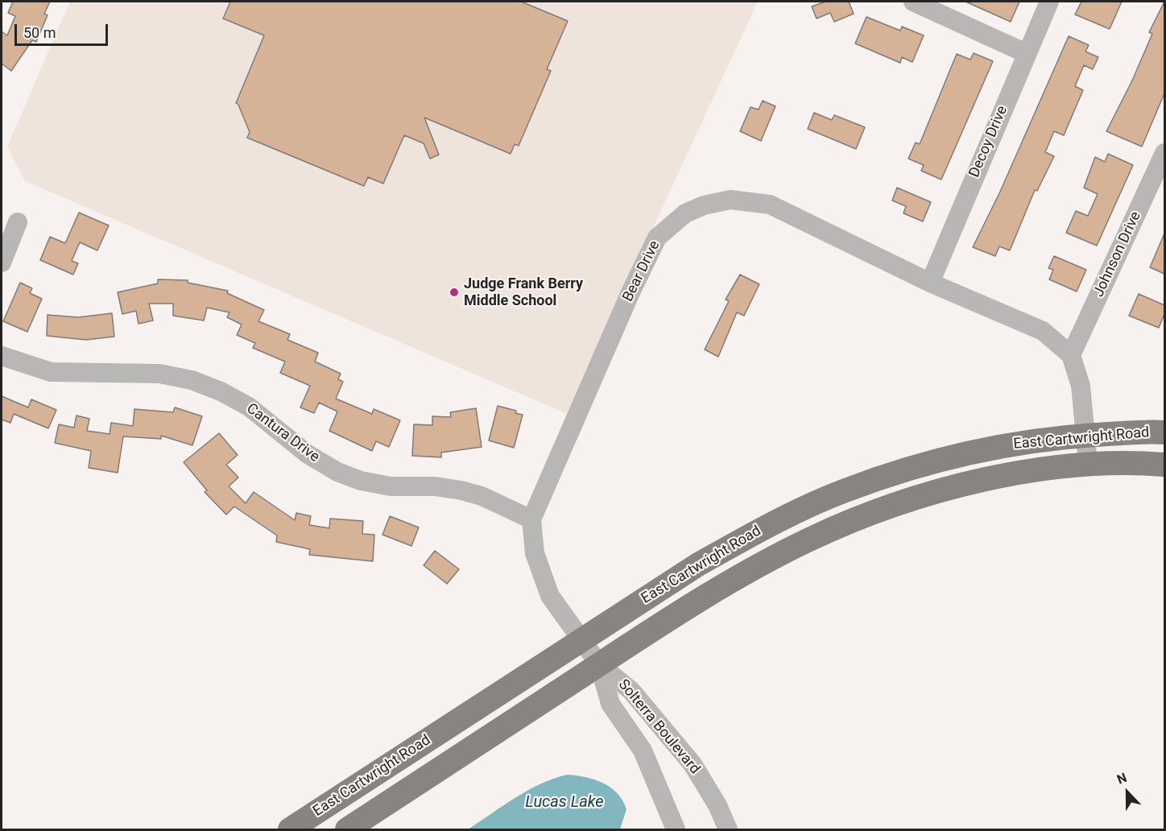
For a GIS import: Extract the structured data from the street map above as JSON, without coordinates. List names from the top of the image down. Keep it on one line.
{"streets":{"main road":["East Cartwright Road"],"street":["Decoy Drive","Johnson Drive","Bear Drive","Cantura Drive","Solterra Boulevard"]},"crossings":[["Decoy Drive","Bear Drive"],["Johnson Drive","Bear Drive"],["Bear Drive","Cantura Drive"],["Bear Drive","East Cartwright Road"],["Bear Drive","Solterra Boulevard"],["East Cartwright Road","Solterra Boulevard"]],"water":["Lucas Lake"],"places":["Judge Frank Berry Middle School"],"scale_bar":"50 m","north":"top"}
